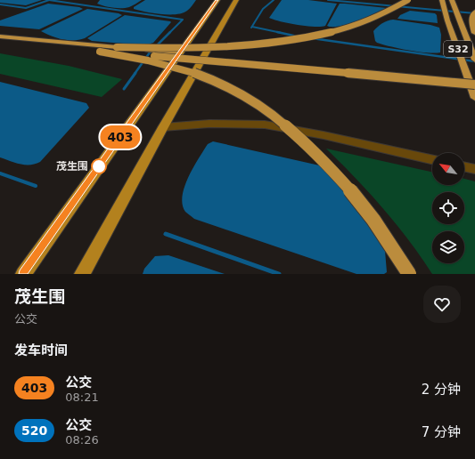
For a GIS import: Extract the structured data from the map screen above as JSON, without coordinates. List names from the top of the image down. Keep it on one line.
{"streets":{"highway":["S32"]},"places":["茂生围"],"lines":["bus line 403"],"north":"top left","page":{"on_map":"403","heading":[["茂生围","公交"],"发车时间"],"list":[{"mark":"403","name":"公交","note":"08:21","value":"2 分钟"},{"mark":"520","name":"公交","note":"08:26","value":"7 分钟"}]}}
